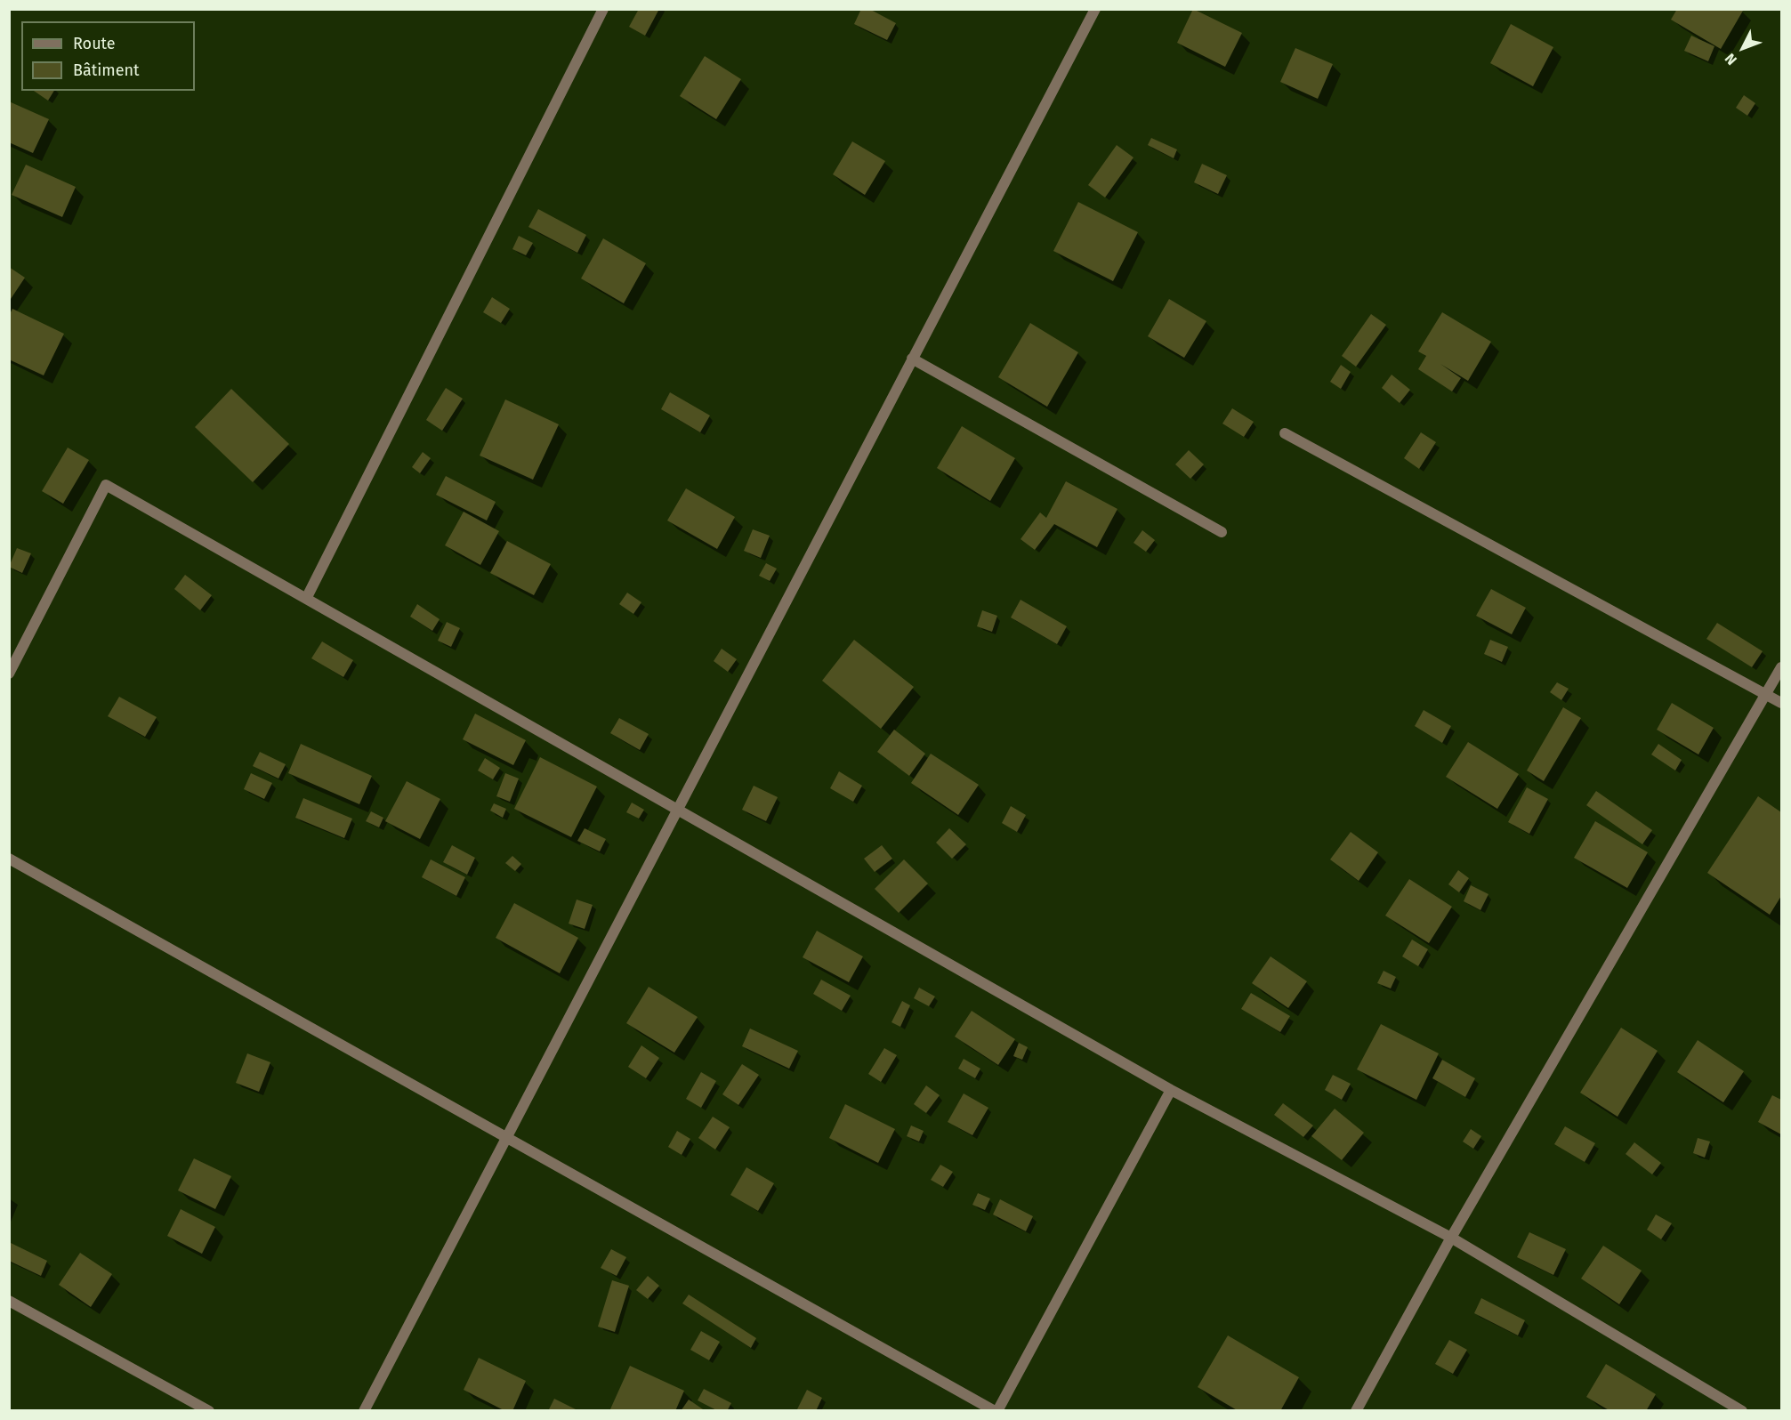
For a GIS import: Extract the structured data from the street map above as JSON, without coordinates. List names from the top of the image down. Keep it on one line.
{"legend":["Route","Bâtiment"],"north":"bottom left"}
